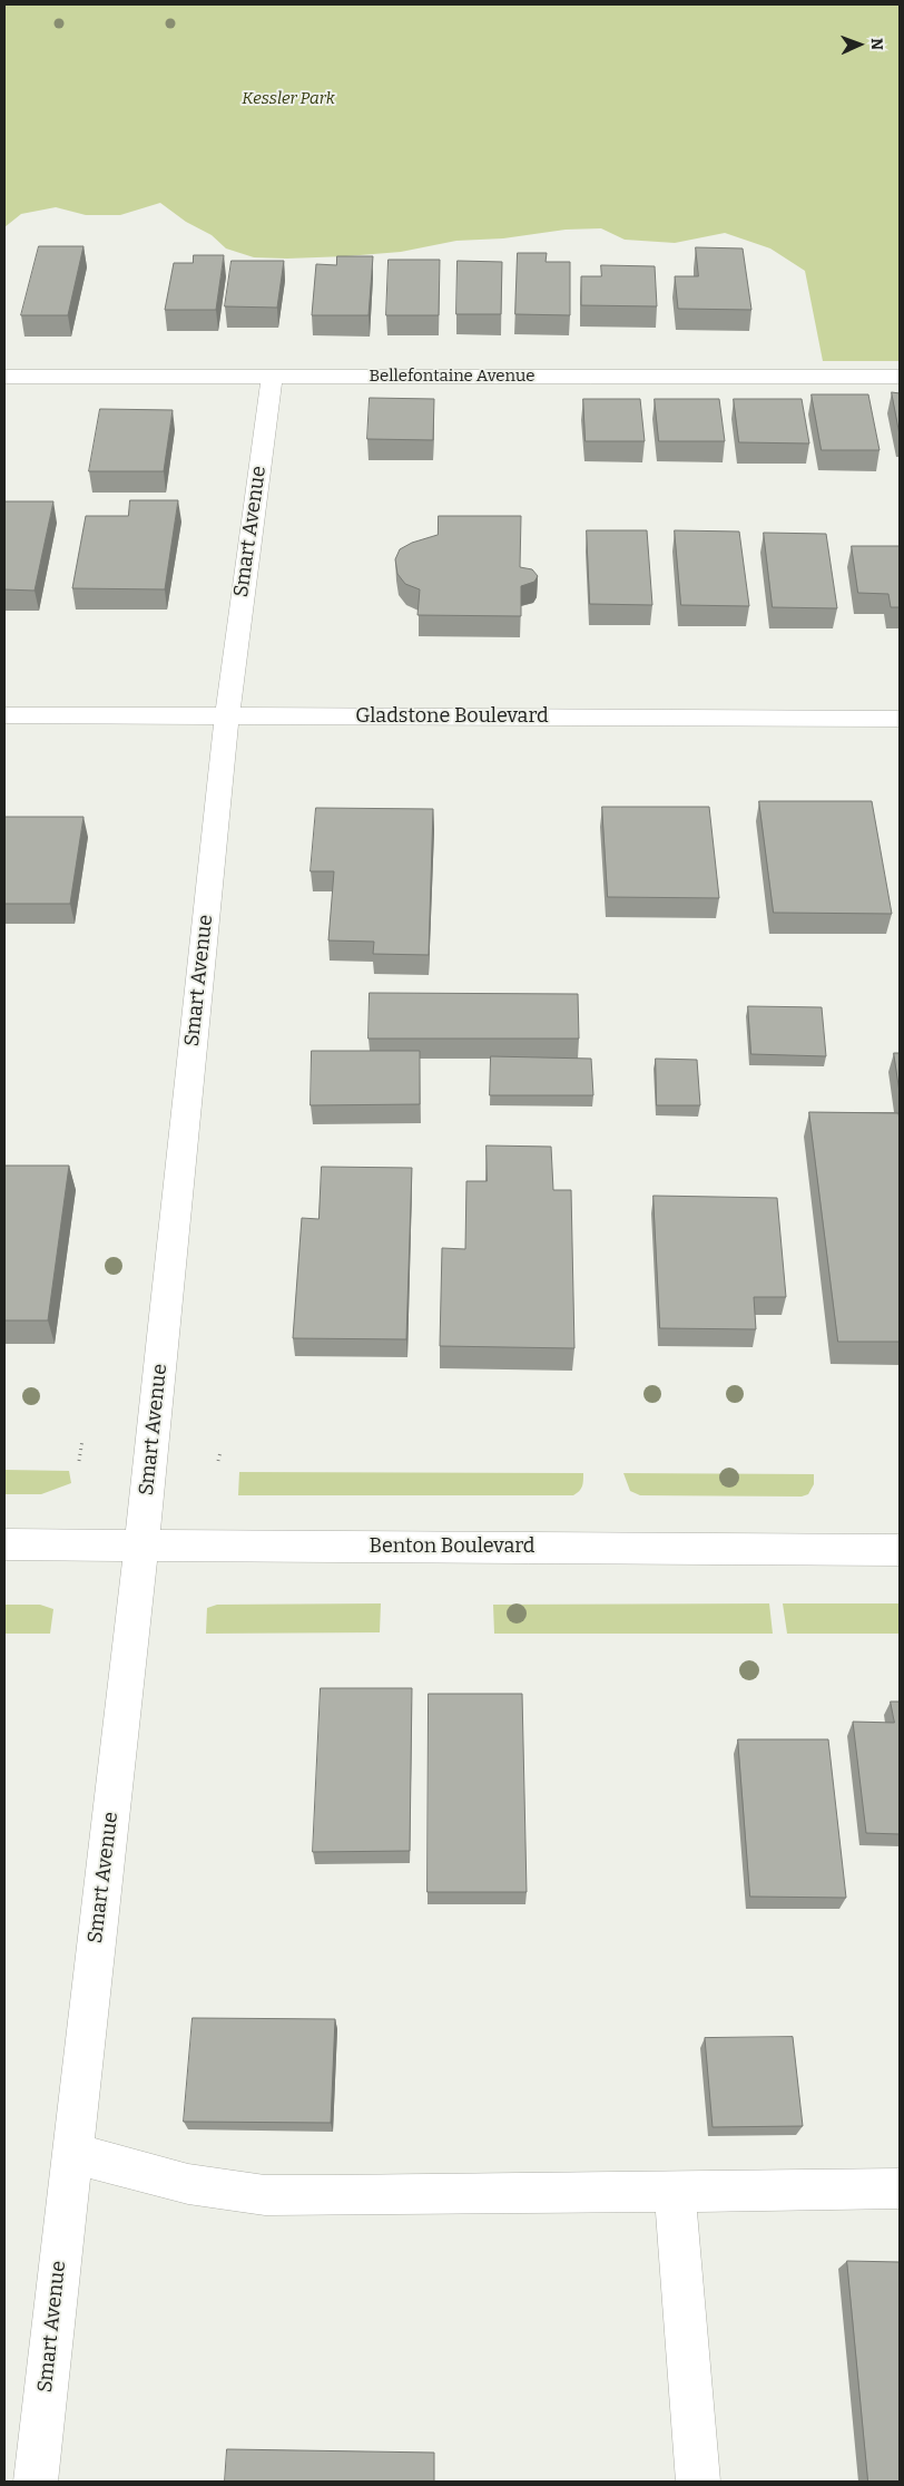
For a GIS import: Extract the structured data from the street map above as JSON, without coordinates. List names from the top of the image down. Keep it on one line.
{"streets":{"street":["Bellefontaine Avenue","Smart Avenue","Gladstone Boulevard","Benton Boulevard"]},"crossings":[["Bellefontaine Avenue","Smart Avenue"],["Smart Avenue","Gladstone Boulevard"],["Smart Avenue","Benton Boulevard"]],"parks":["Kessler Park"],"north":"right"}
